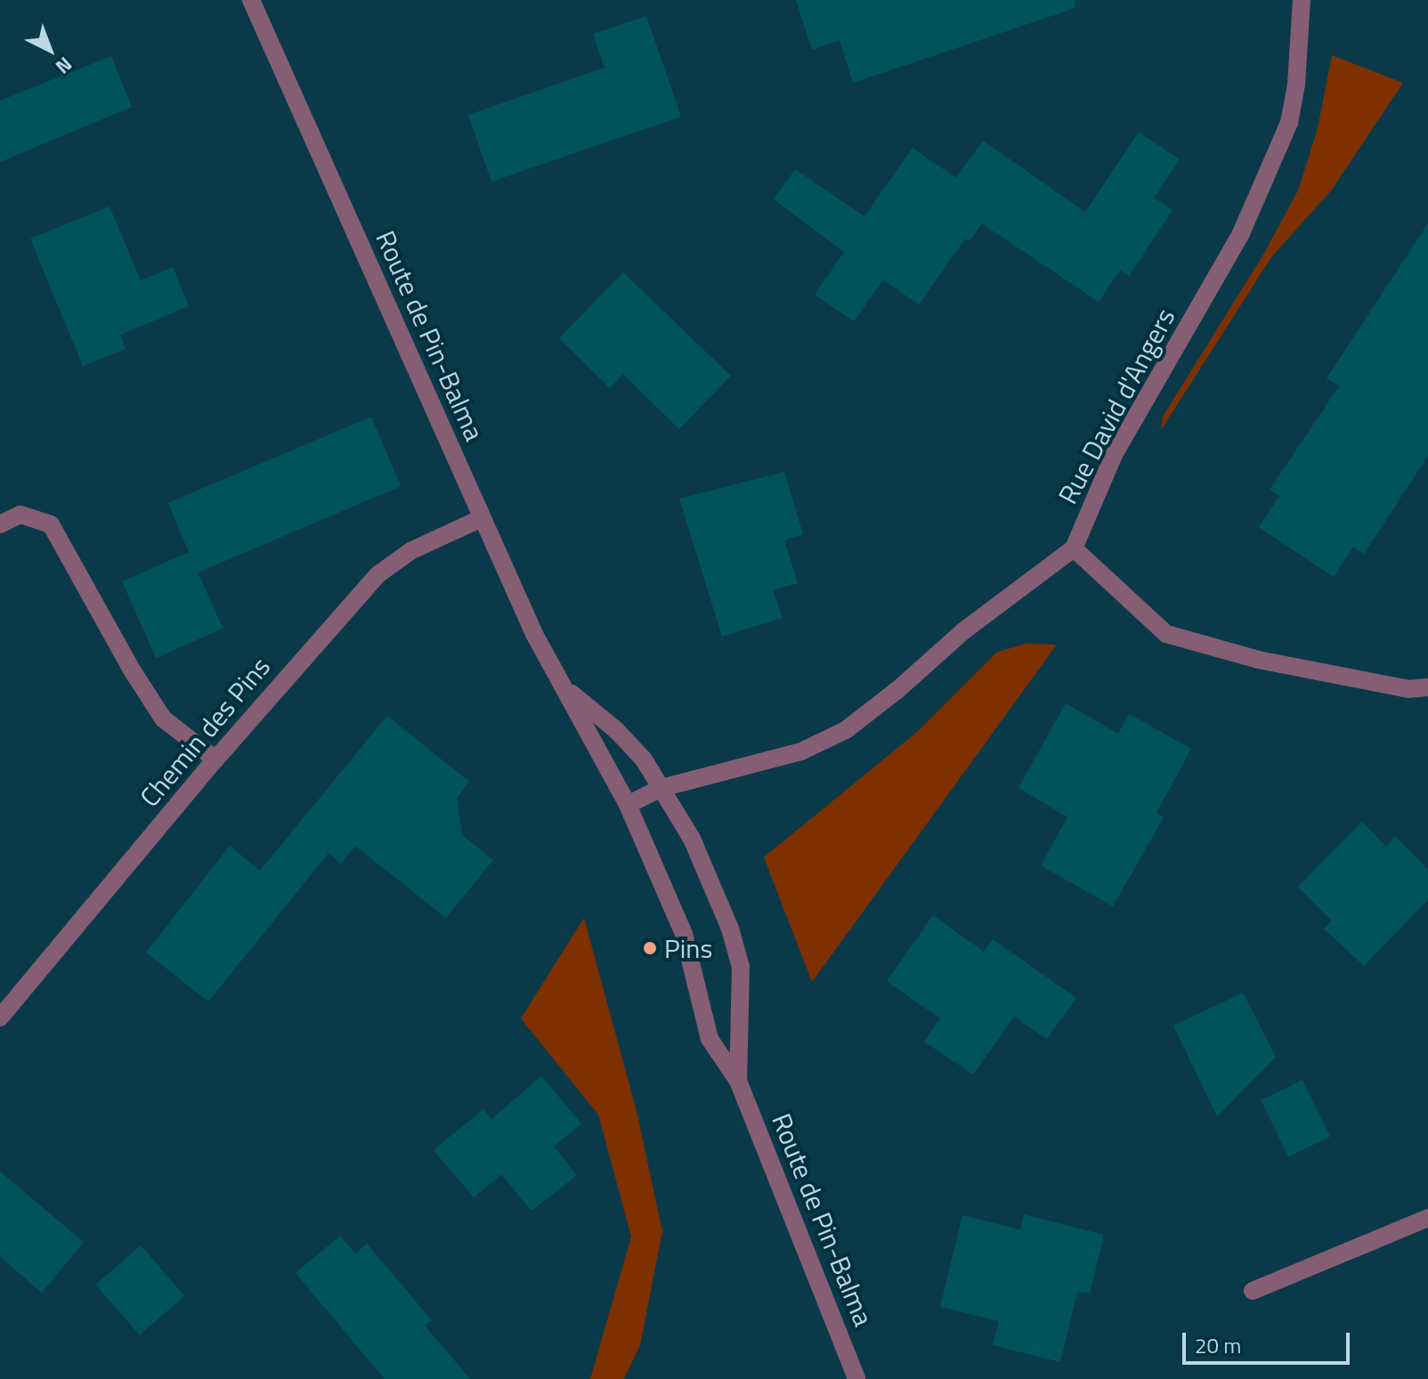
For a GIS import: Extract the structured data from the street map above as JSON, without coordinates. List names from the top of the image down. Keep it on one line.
{"streets":{"street":["Route de Pin-Balma","Rue David d'Angers","Chemin des Pins"]},"crossings":[["Route de Pin-Balma","Rue David d'Angers"],["Route de Pin-Balma","Chemin des Pins"]],"places":["Pins"],"scale_bar":"20 m","north":"bottom right"}
